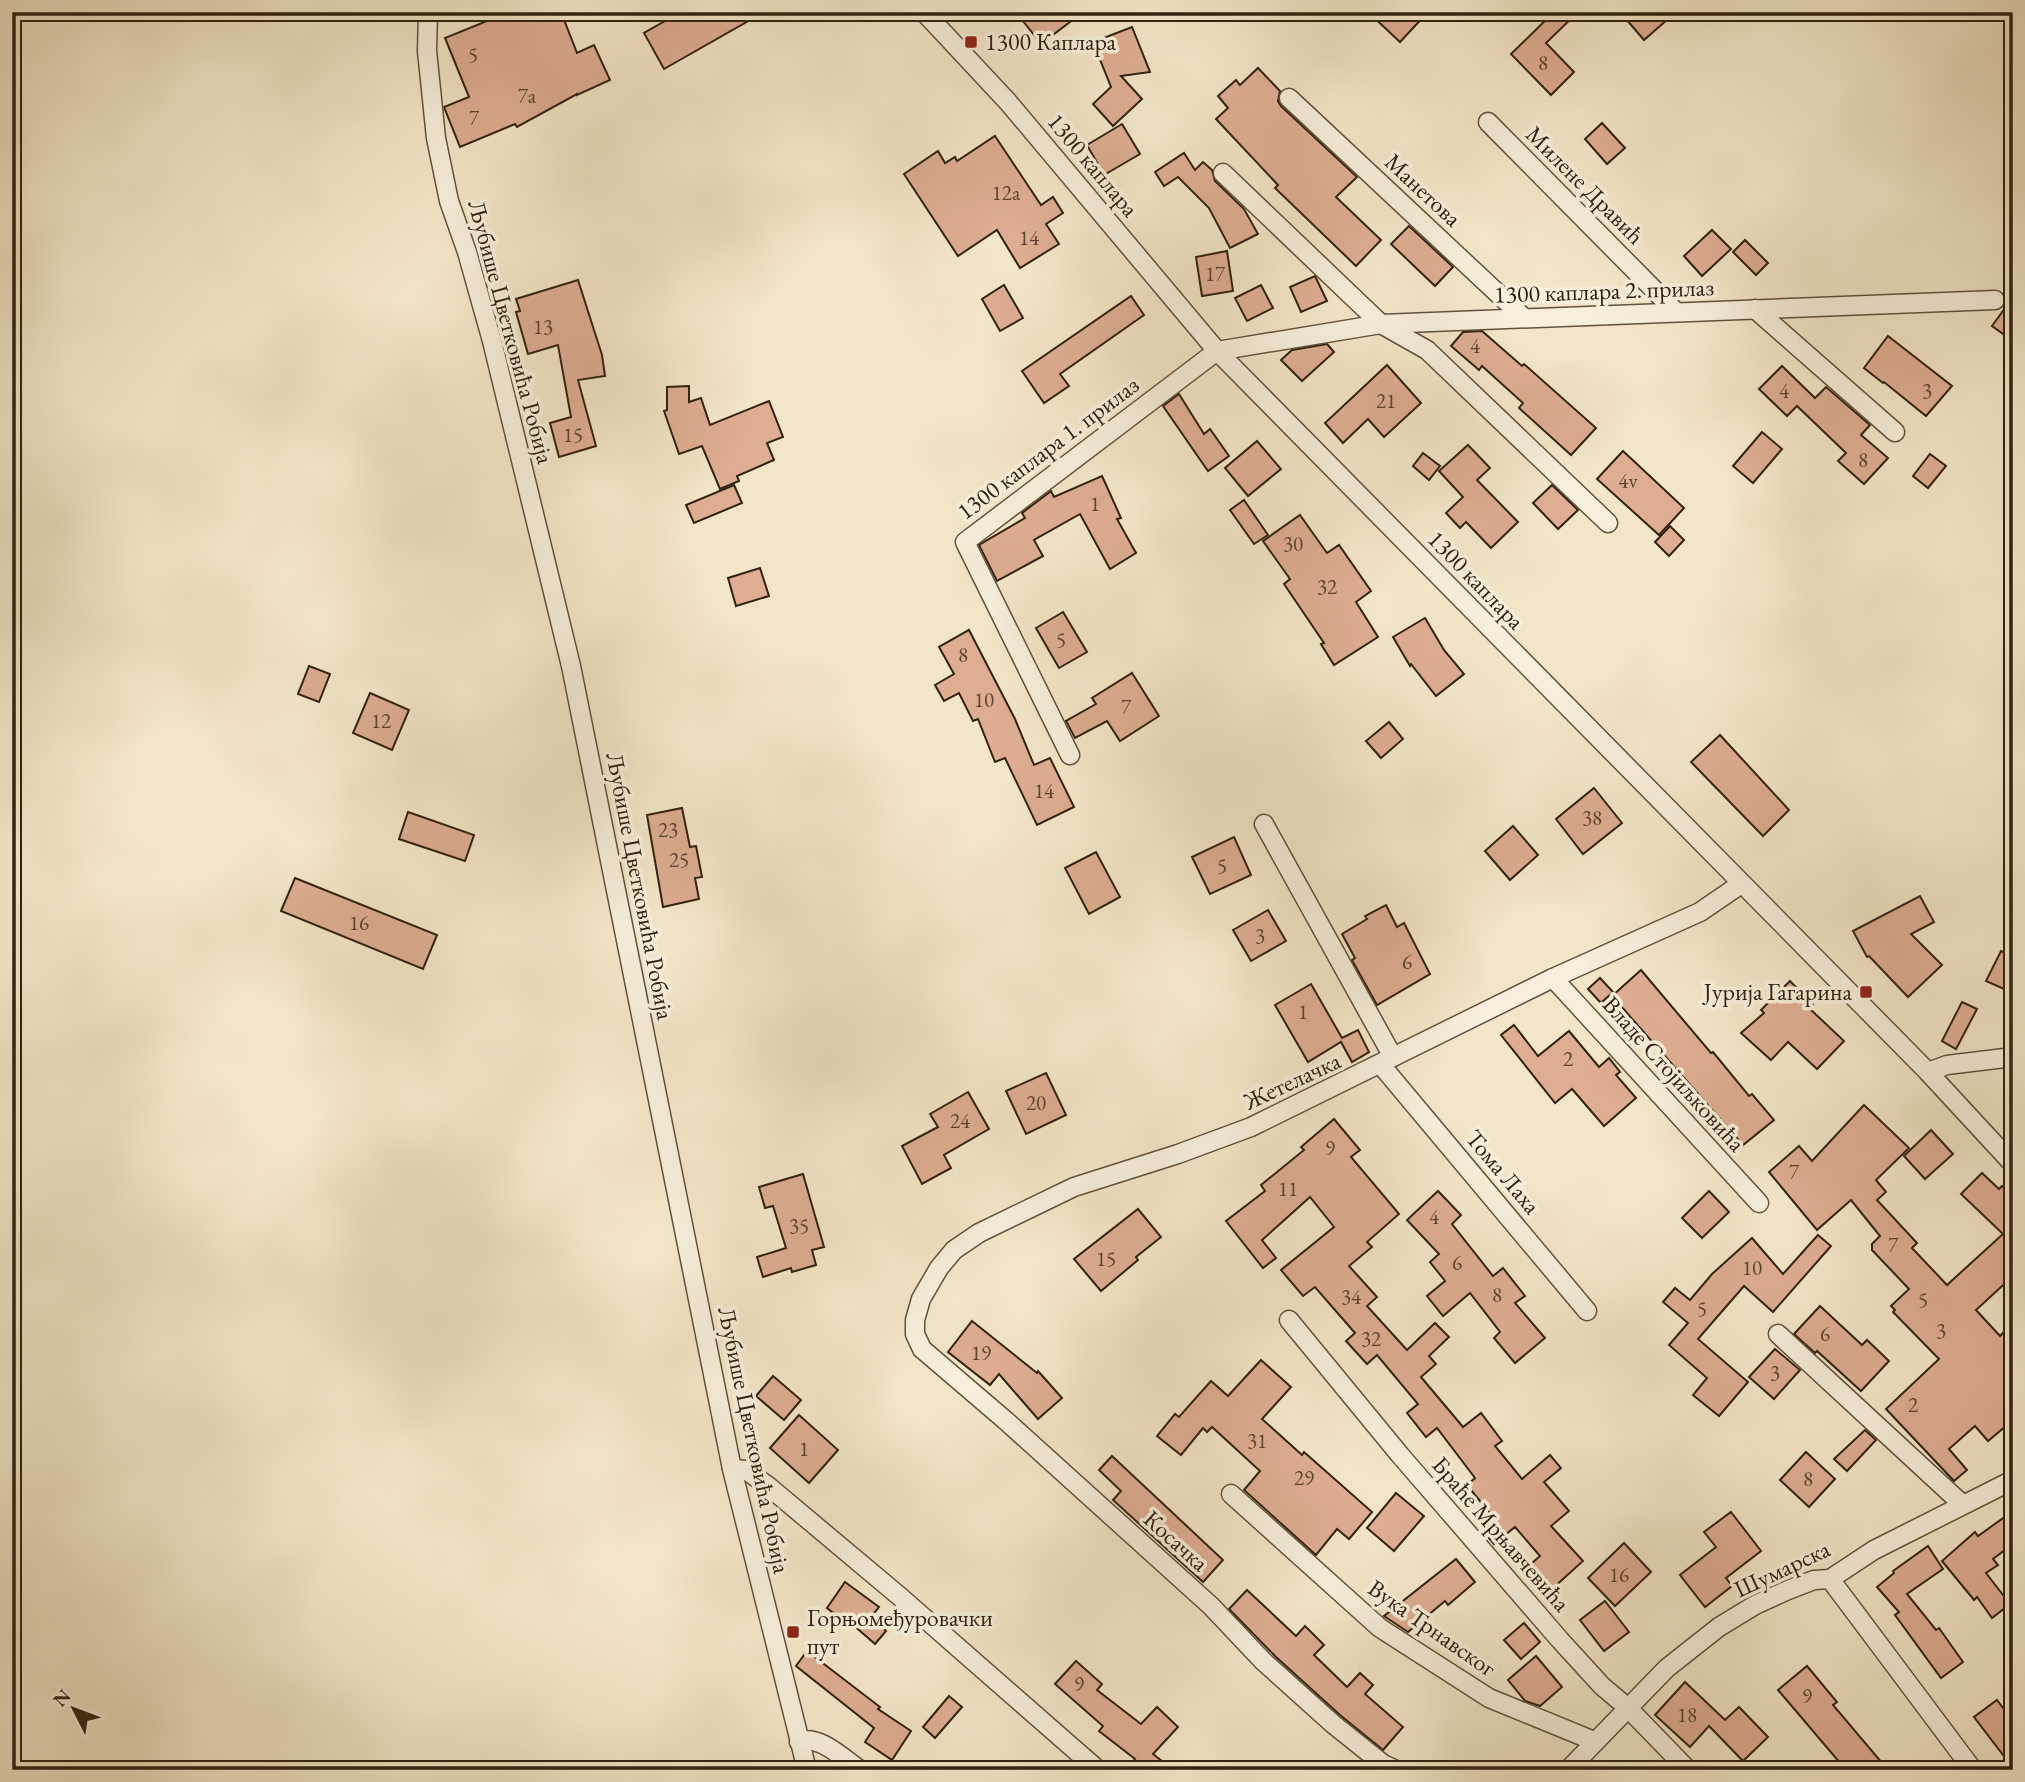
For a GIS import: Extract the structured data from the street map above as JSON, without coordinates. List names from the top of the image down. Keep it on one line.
{"streets":{"street":["1300 каплара","Милене Дравић","Манетова","1300 каплара 2. прилаз","Љубише Цветковића Робија","1300 каплара 1. прилаз","Владе Стојиљковића","Жетелачка","Тома Лаха","Браће Мрњавчевића","Косачка","Шумарска","Вука Трнавског"]},"crossings":[["1300 каплара","1300 каплара 2. прилаз"],["1300 каплара","1300 каплара 1. прилаз"],["1300 каплара","Жетелачка"],["Милене Дравић","1300 каплара 2. прилаз"],["Манетова","1300 каплара 2. прилаз"],["1300 каплара 2. прилаз","1300 каплара 1. прилаз"],["Владе Стојиљковића","Жетелачка"],["Жетелачка","Тома Лаха"],["Жетелачка","Косачка"],["Браће Мрњавчевића","Шумарска"],["Шумарска","Вука Трнавског"]],"places":{"transit":["1300 Каплара","Јурија Гагарина","Горњомеђуровачки пут"]},"house_numbers":["5","8","7a","7","12a","14","17","13","4","4","3","21","15","8","4v","1","30","32","5","8","10","7","12","14","38","23","25","5","16","3","6","1","2","20","24","9","7","11","4","35","7","15","6","10","8","34","5","5","3","6","32","19","3","2","31","1","29","8","16","9","9","18"],"north":"top left"}
